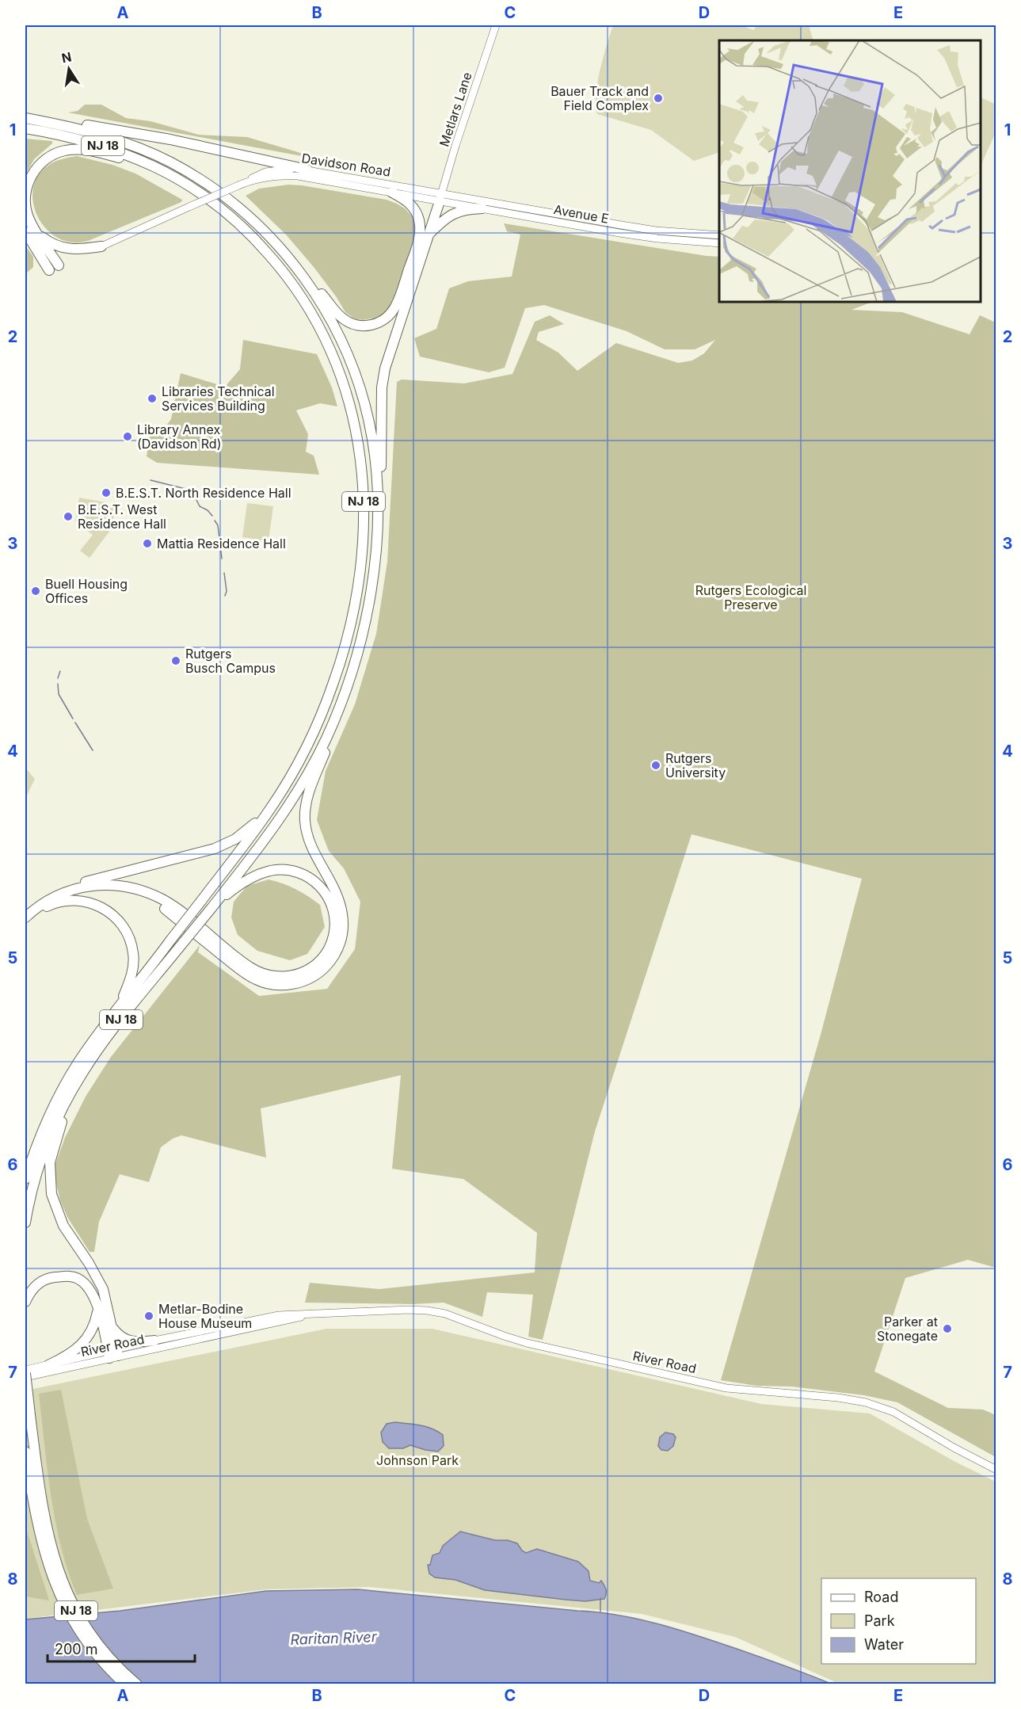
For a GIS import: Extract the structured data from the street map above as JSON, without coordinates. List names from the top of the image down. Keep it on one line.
{"streets":{"highway":["NJ 18"],"street":["Metlars Lane","Davidson Road","Avenue E","River Road"]},"crossings":[["Metlars Lane","Davidson Road"],["Metlars Lane","Avenue E"],["NJ 18","River Road"],["Davidson Road","Avenue E"]],"water":["Raritan River"],"parks":["Rutgers Ecological Preserve","Johnson Park"],"places":["Bauer Track and Field Complex","Libraries Technical Services Building","Library Annex (Davidson Rd)","B.E.S.T. North Residence Hall","B.E.S.T. West Residence Hall","Mattia Residence Hall","Buell Housing Offices","Rutgers Busch Campus","Rutgers University","Metlar-Bodine House Museum","Parker at Stonegate"],"legend":["Road","Park","Water"],"scale_bar":"200 m","north":"top","grid":{"columns":["A","B","C","D","E"],"rows":["1","2","3","4","5","6","7","8"]}}
